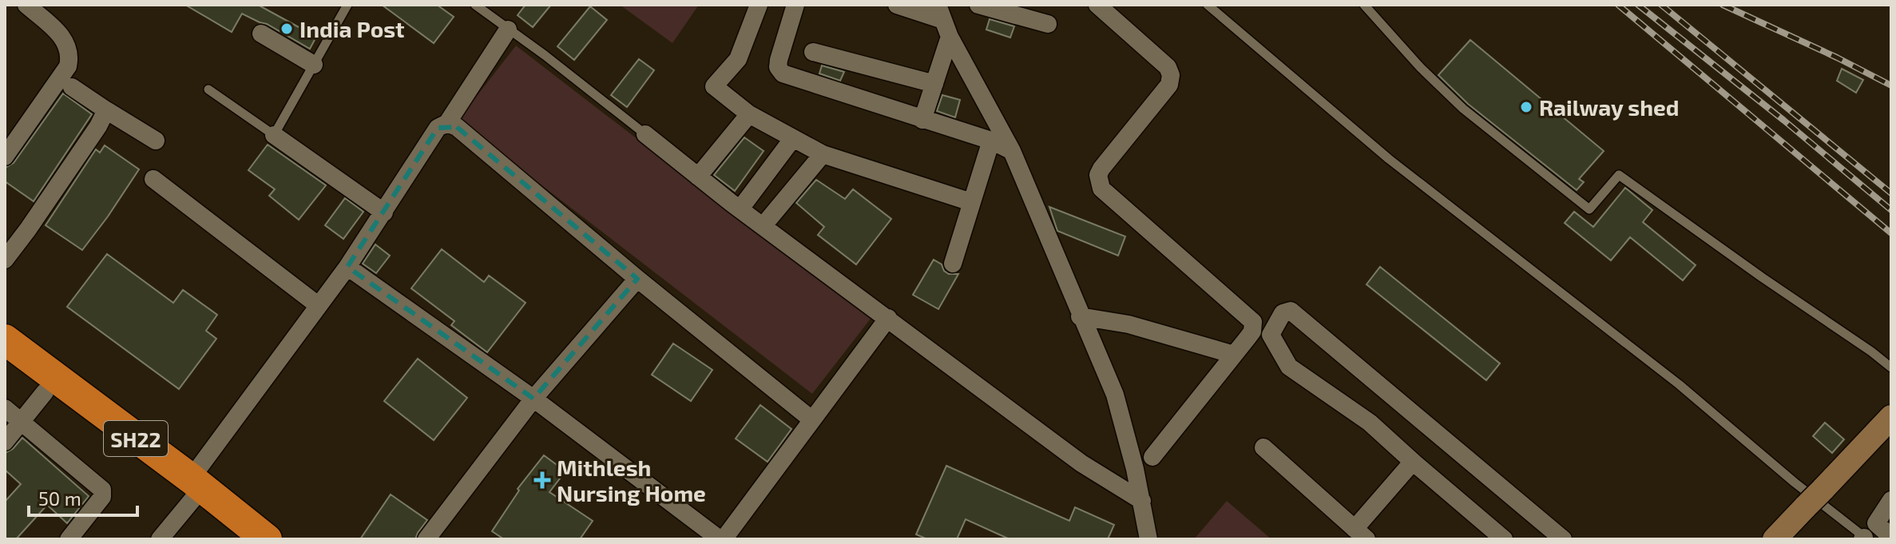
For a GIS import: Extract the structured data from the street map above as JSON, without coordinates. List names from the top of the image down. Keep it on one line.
{"streets":{"highway":["SH22"]},"places":{"other":["India Post","Railway shed"],"health":["Mithlesh Nursing Home"]},"scale_bar":"50 m"}
